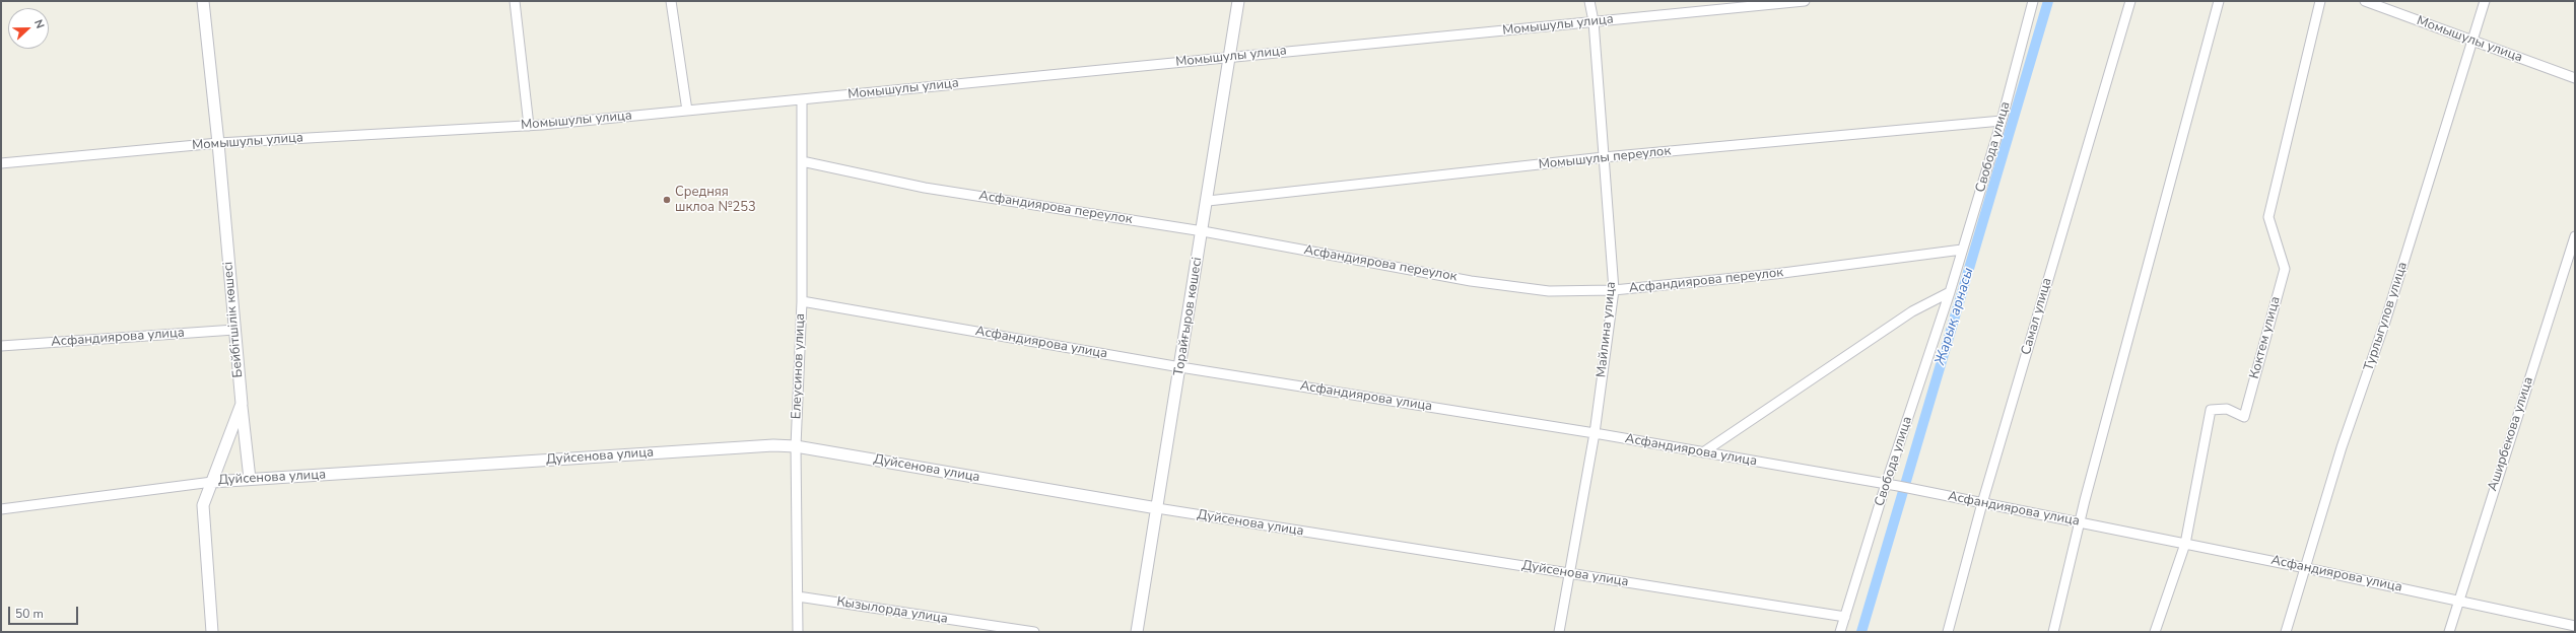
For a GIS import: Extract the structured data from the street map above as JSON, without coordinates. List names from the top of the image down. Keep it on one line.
{"streets":{"street":["Момышулы улица","Свобода улица","Момышулы переулок","Асфандиярова переулок","Торайғыров көшесі","Самал улица","Турлыгулов улица","Бейбітшілік көшесі","Майлина улица","Асфандиярова улица","Коктем улица","Елеусинов улица","Аширбекова улица","Дуйсенова улица","Кызылорда улица"]},"crossings":[["Момышулы улица","Торайғыров көшесі"],["Момышулы улица","Турлыгулов улица"],["Момышулы улица","Бейбітшілік көшесі"],["Момышулы улица","Майлина улица"],["Момышулы улица","Елеусинов улица"],["Свобода улица","Момышулы переулок"],["Свобода улица","Асфандиярова переулок"],["Свобода улица","Асфандиярова улица"],["Свобода улица","Дуйсенова улица"],["Момышулы переулок","Торайғыров көшесі"],["Момышулы переулок","Майлина улица"],["Асфандиярова переулок","Торайғыров көшесі"],["Асфандиярова переулок","Майлина улица"],["Асфандиярова переулок","Елеусинов улица"],["Торайғыров көшесі","Асфандиярова улица"],["Торайғыров көшесі","Дуйсенова улица"],["Самал улица","Асфандиярова улица"],["Турлыгулов улица","Асфандиярова улица"],["Бейбітшілік көшесі","Асфандиярова улица"],["Бейбітшілік көшесі","Дуйсенова улица"],["Майлина улица","Асфандиярова улица"],["Майлина улица","Дуйсенова улица"],["Асфандиярова улица","Коктем улица"],["Асфандиярова улица","Елеусинов улица"],["Асфандиярова улица","Аширбекова улица"],["Елеусинов улица","Дуйсенова улица"],["Елеусинов улица","Кызылорда улица"]],"water":["Жарық арнасы"],"places":["Средняя шклоа №253"],"scale_bar":"50 m","north":"right"}
